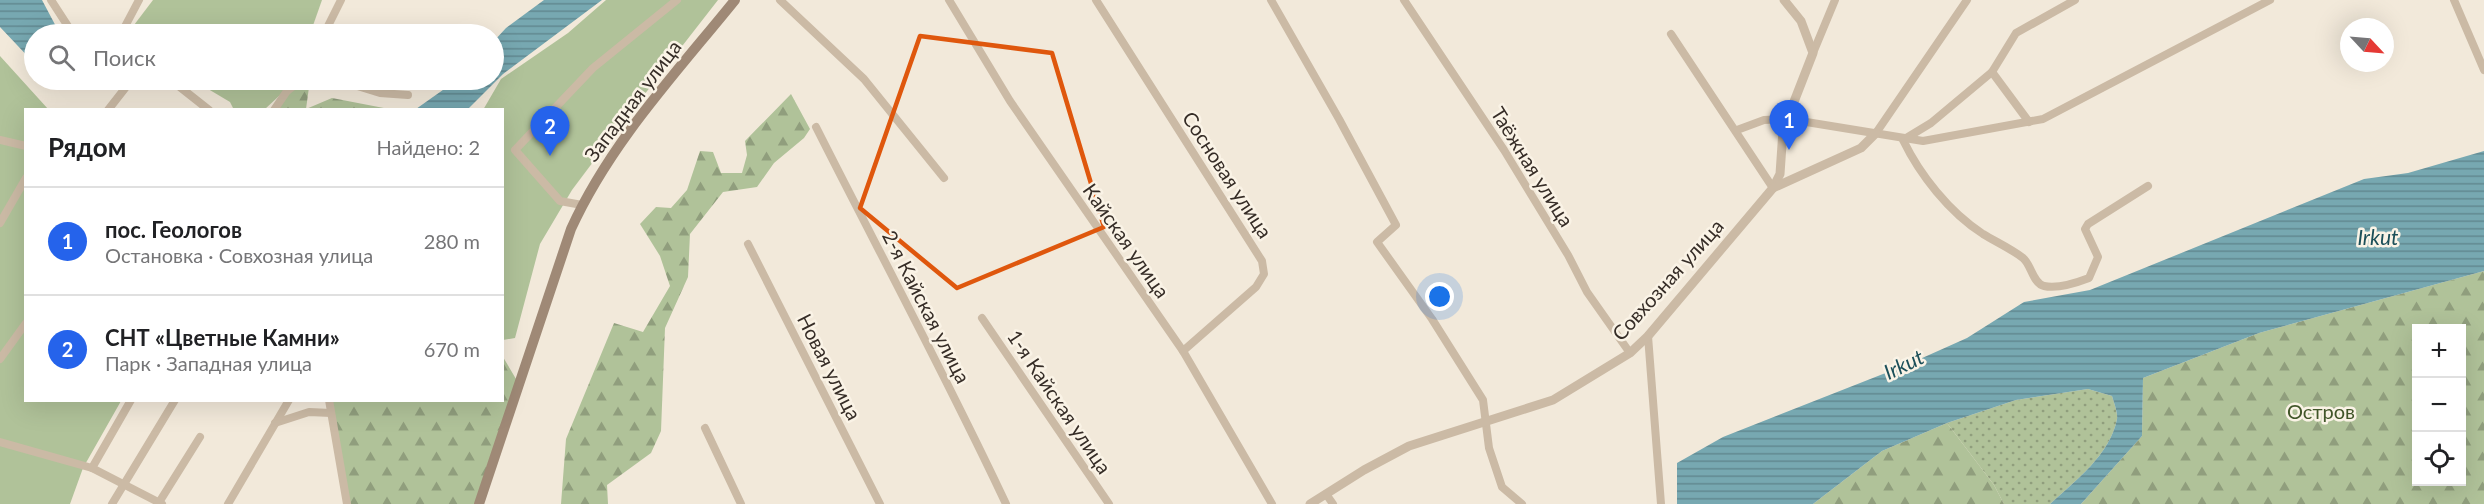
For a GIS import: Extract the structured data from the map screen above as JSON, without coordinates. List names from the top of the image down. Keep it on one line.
{"streets":{"main road":["Западная улица"],"street":["Таёжная улица","Сосновая улица","Кайская улица","Совхозная улица","2-я Кайская улица","Новая улица","1-я Кайская улица"]},"crossings":[["Таёжная улица","Совхозная улица"],["Сосновая улица","Кайская улица"]],"water":["Irkut"],"parks":["Остров"],"north":"bottom right","page":{"search":"Поиск","pins":["1","2"],"heading":["Рядом","Найдено: 2"],"list":[{"mark":"1","name":"пос. Геологов","note":"Остановка · Совхозная улица","value":"280 m"},{"mark":"2","name":"СНТ «Цветные Камни»","note":"Парк · Западная улица","value":"670 m"}],"map_buttons":["+","−"]}}
